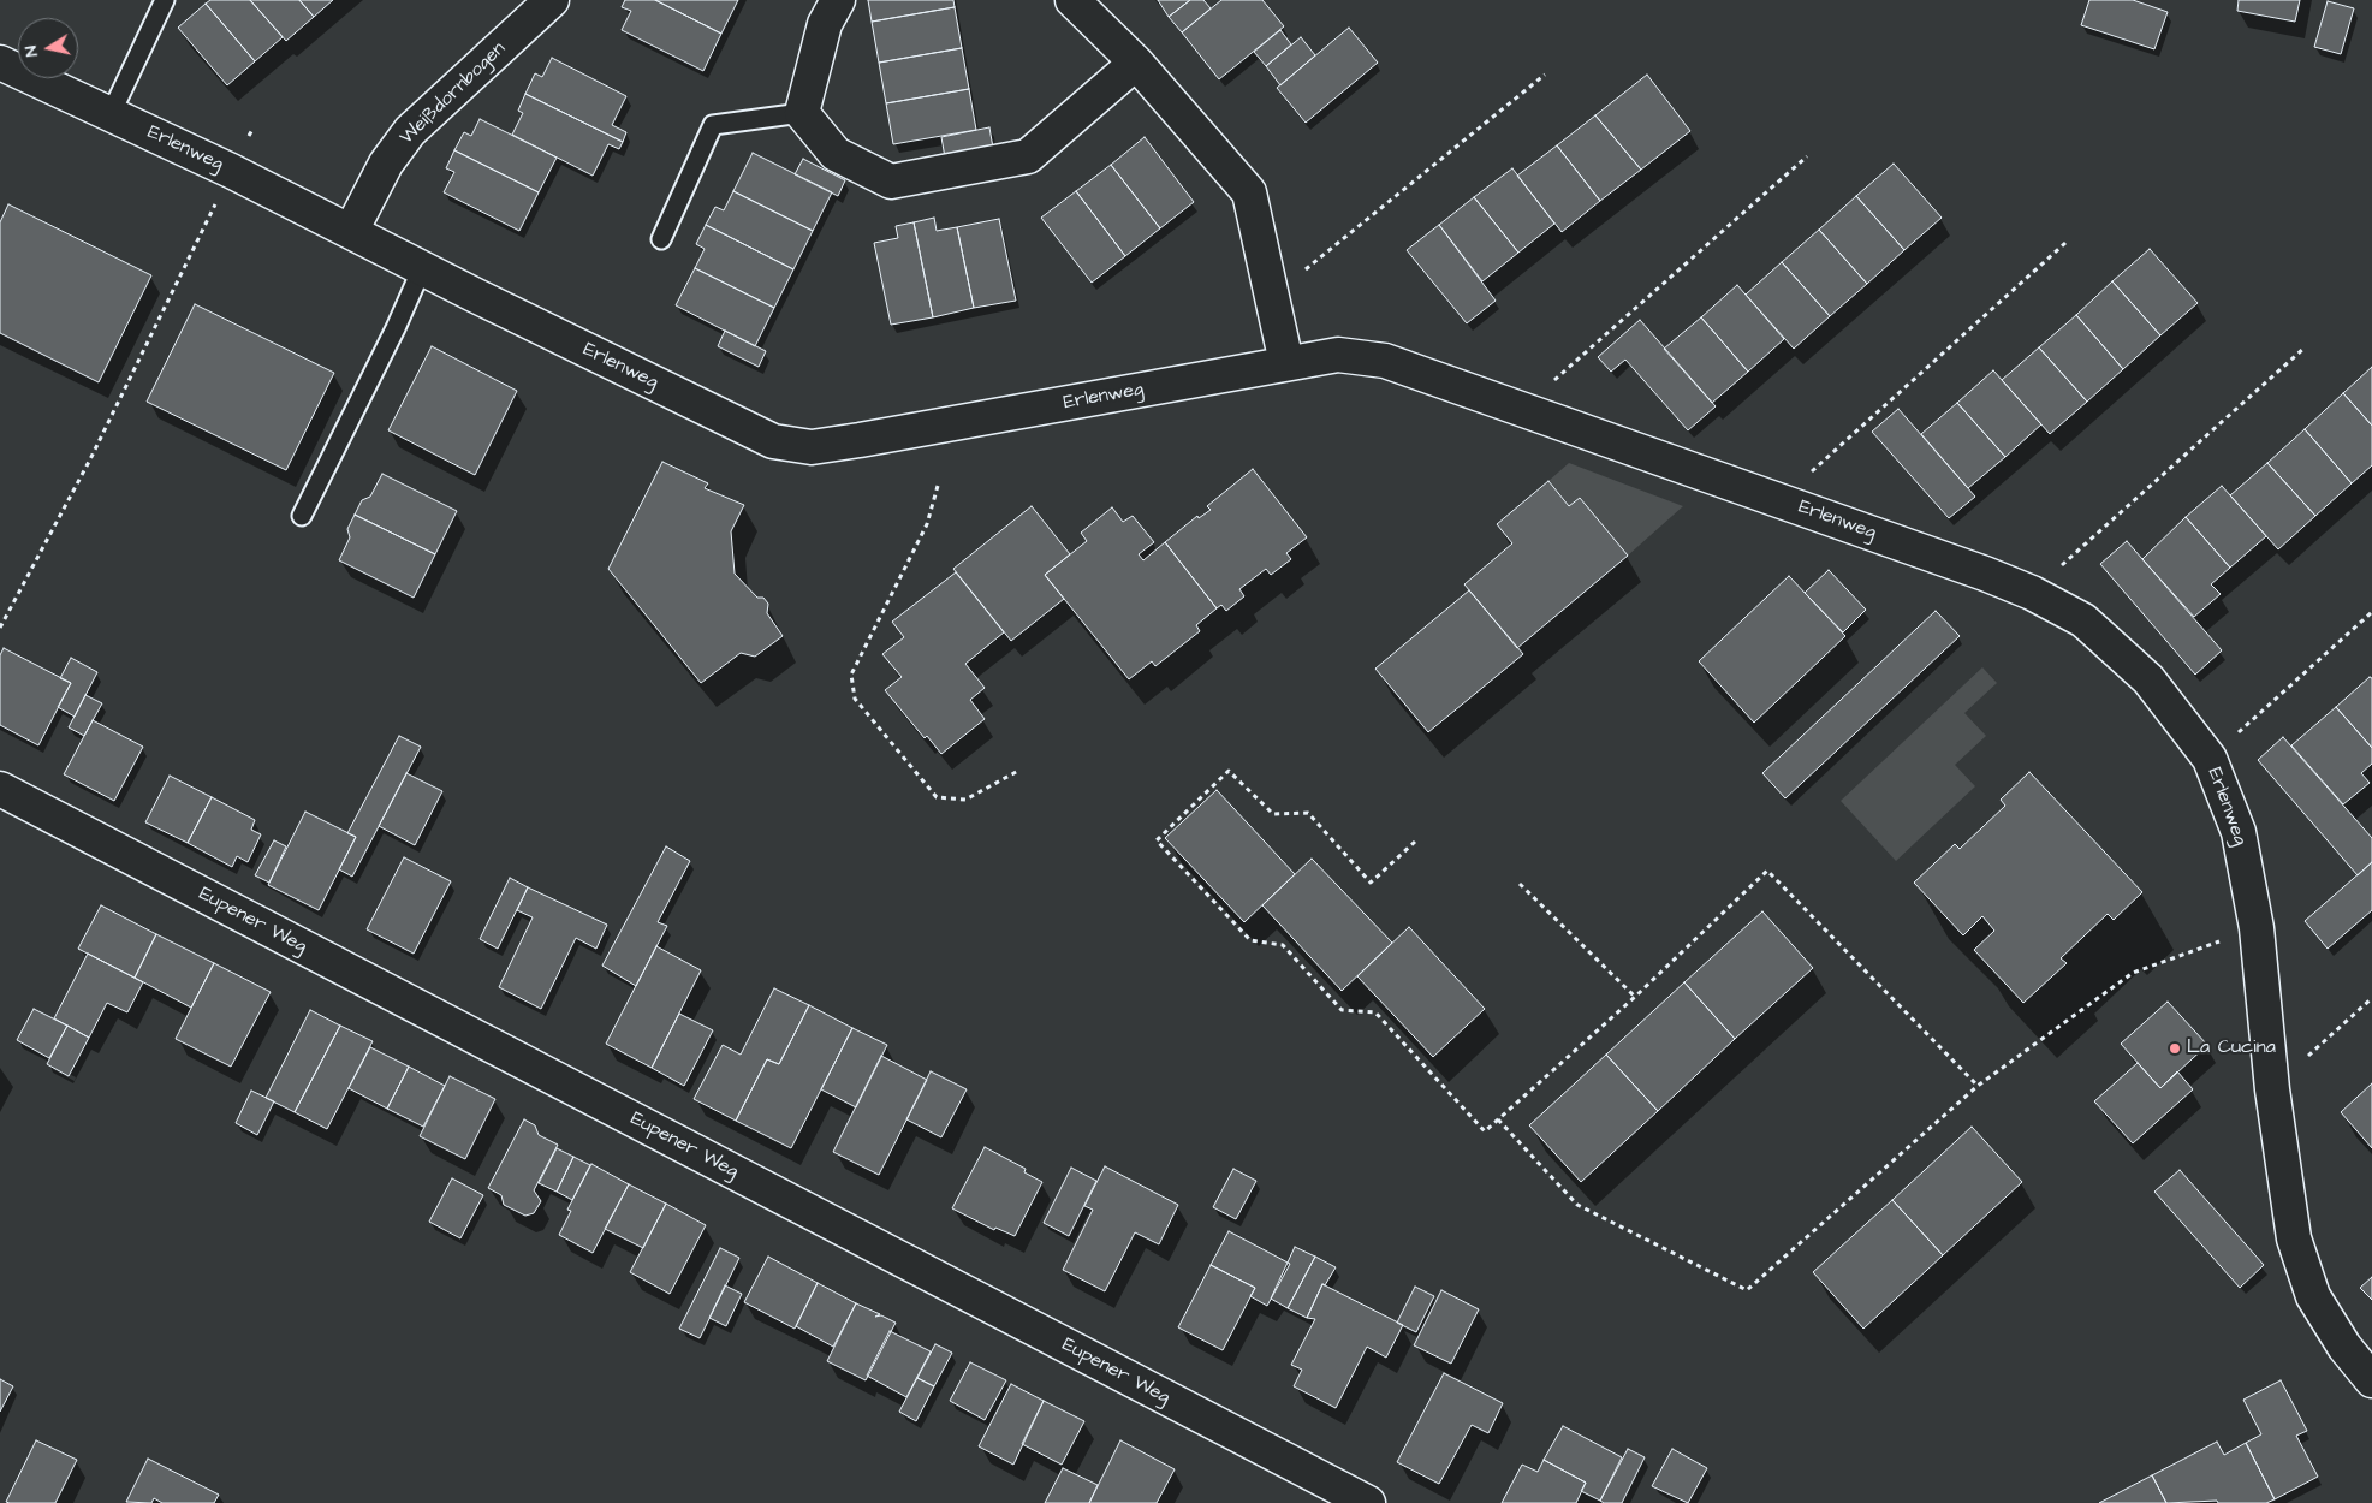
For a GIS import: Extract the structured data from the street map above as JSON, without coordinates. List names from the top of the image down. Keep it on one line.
{"streets":{"street":["Weißdornbogen","Erlenweg","Eupener Weg"]},"crossings":[["Weißdornbogen","Erlenweg"]],"places":["La Cucina"],"north":"left"}
